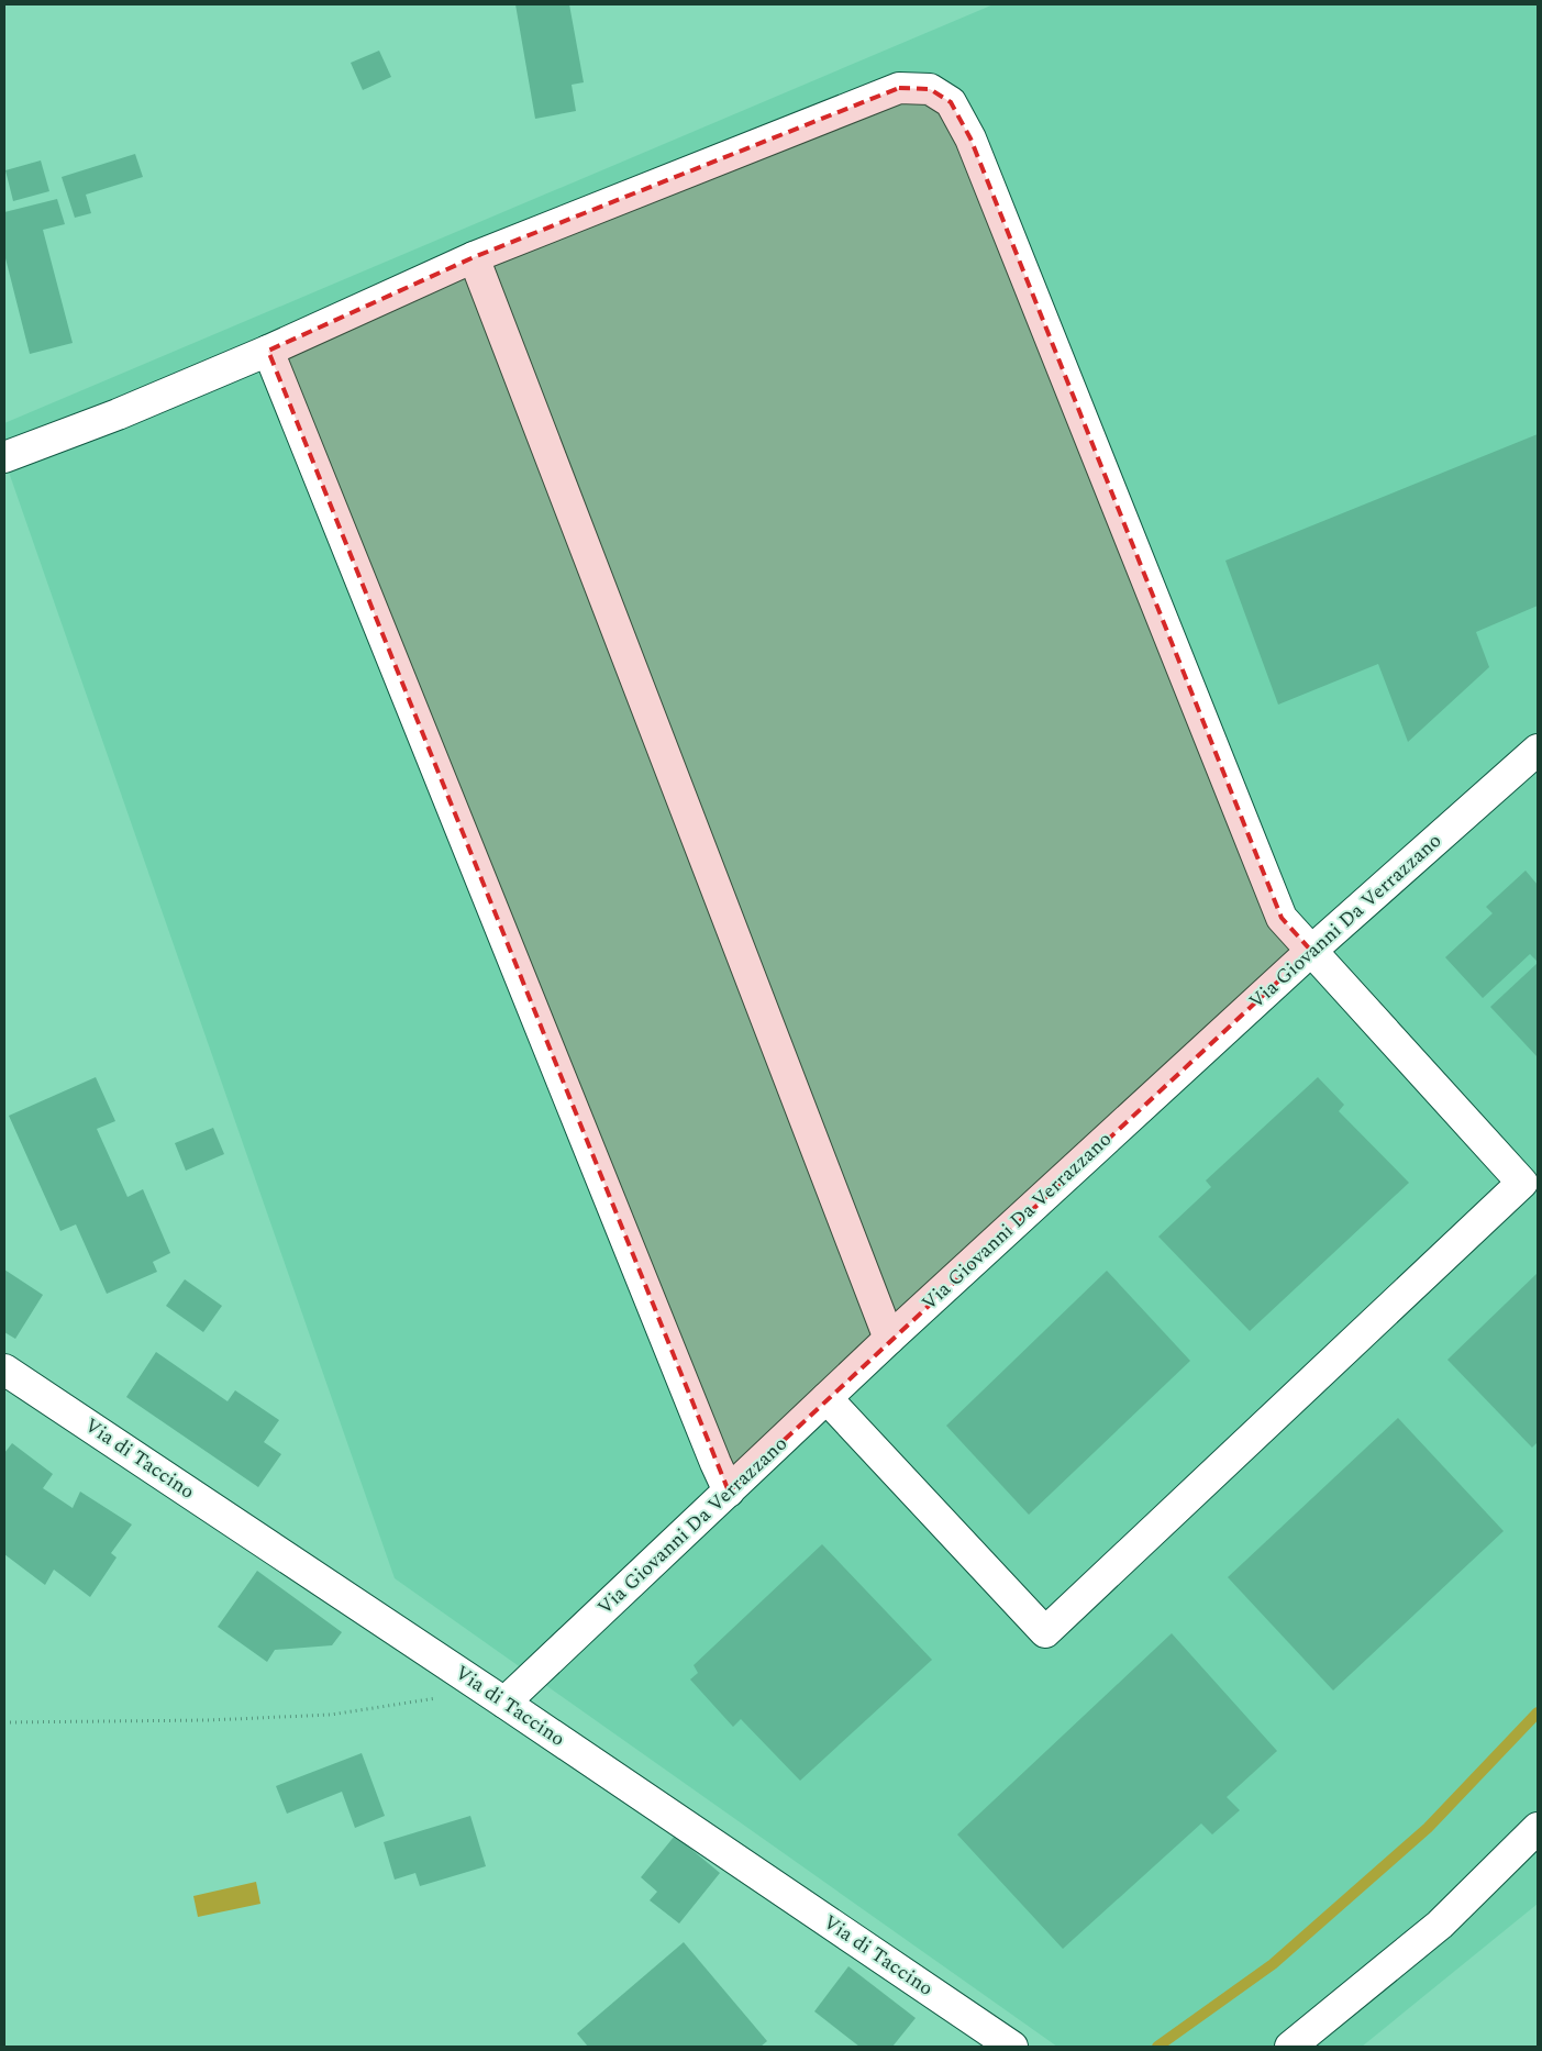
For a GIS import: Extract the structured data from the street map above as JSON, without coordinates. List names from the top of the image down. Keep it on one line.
{"streets":{"street":["Via Giovanni Da Verrazzano","Via di Taccino"]},"crossings":[["Via Giovanni Da Verrazzano","Via di Taccino"]]}
